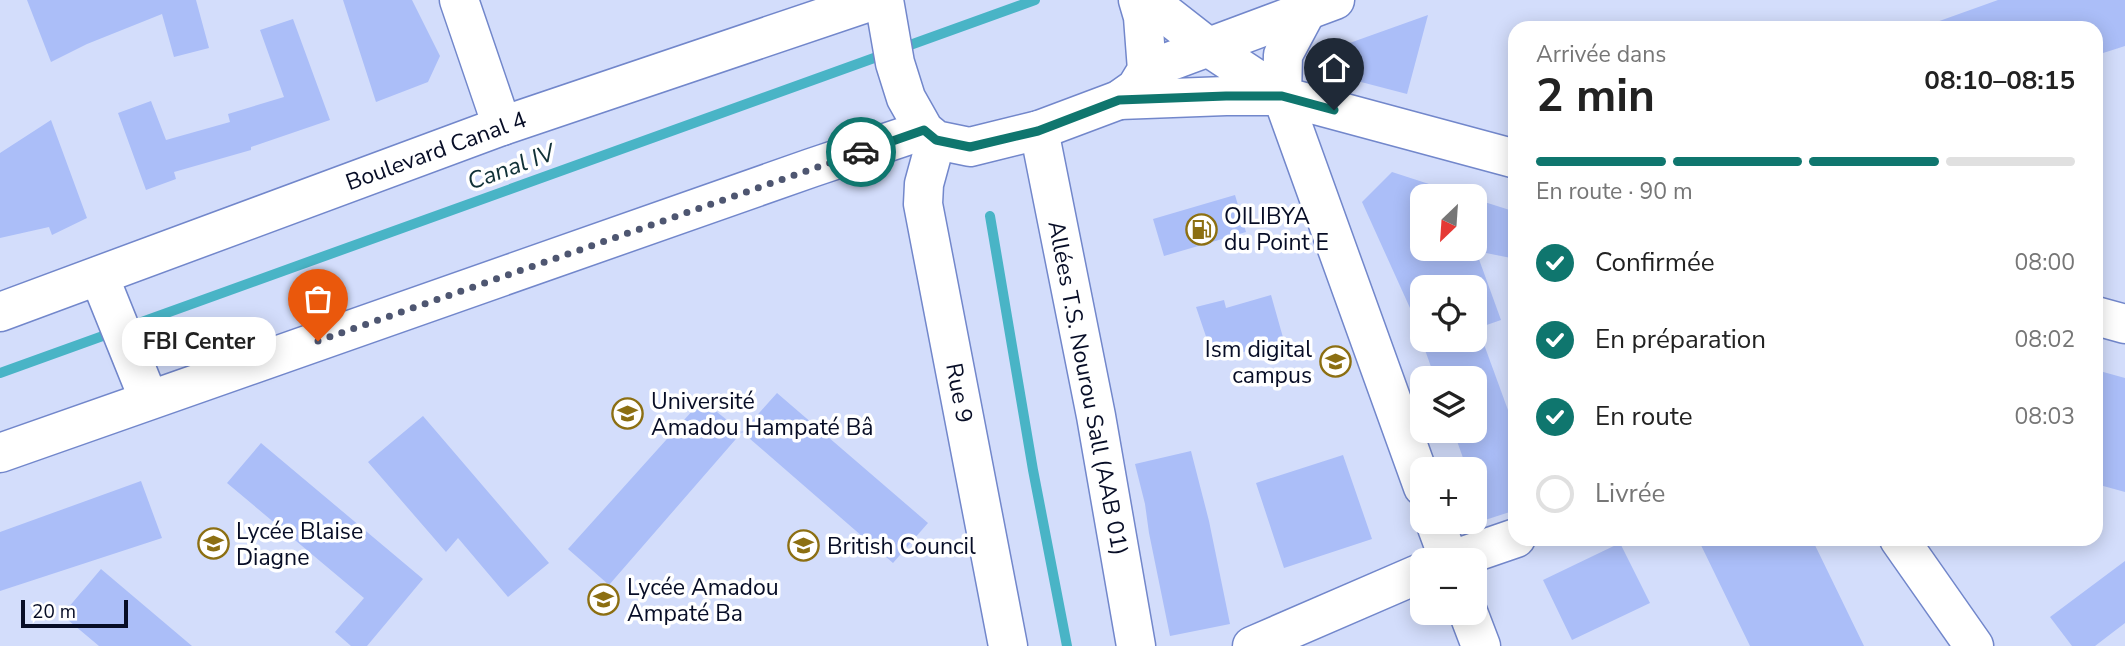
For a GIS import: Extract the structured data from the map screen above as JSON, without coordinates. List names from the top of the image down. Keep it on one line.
{"streets":{"street":["Boulevard Canal 4","Allées T.S. Nourou Sall (AAB 01)","Rue 9"]},"water":["Canal IV"],"places":{"fuel station":["OILIBYA du Point E"],"other":["FBI Center"],"school or university":["Ism digital campus","Université Amadou Hampaté Bâ","Lycée Blaise Diagne","British Council","Lycée Amadou Ampaté Ba"]},"scale_bar":"20 m","north":"bottom left","page":{"heading":["2 min","Arrivée dans","08:10–08:15"],"bar":"En route · 90 m","map_buttons":["+","−"],"list":[["Confirmée","08:00"],["En préparation","08:02"],["En route","08:03"],"Livrée"],"bubble":"FBI Center","scale":"20 m"}}
